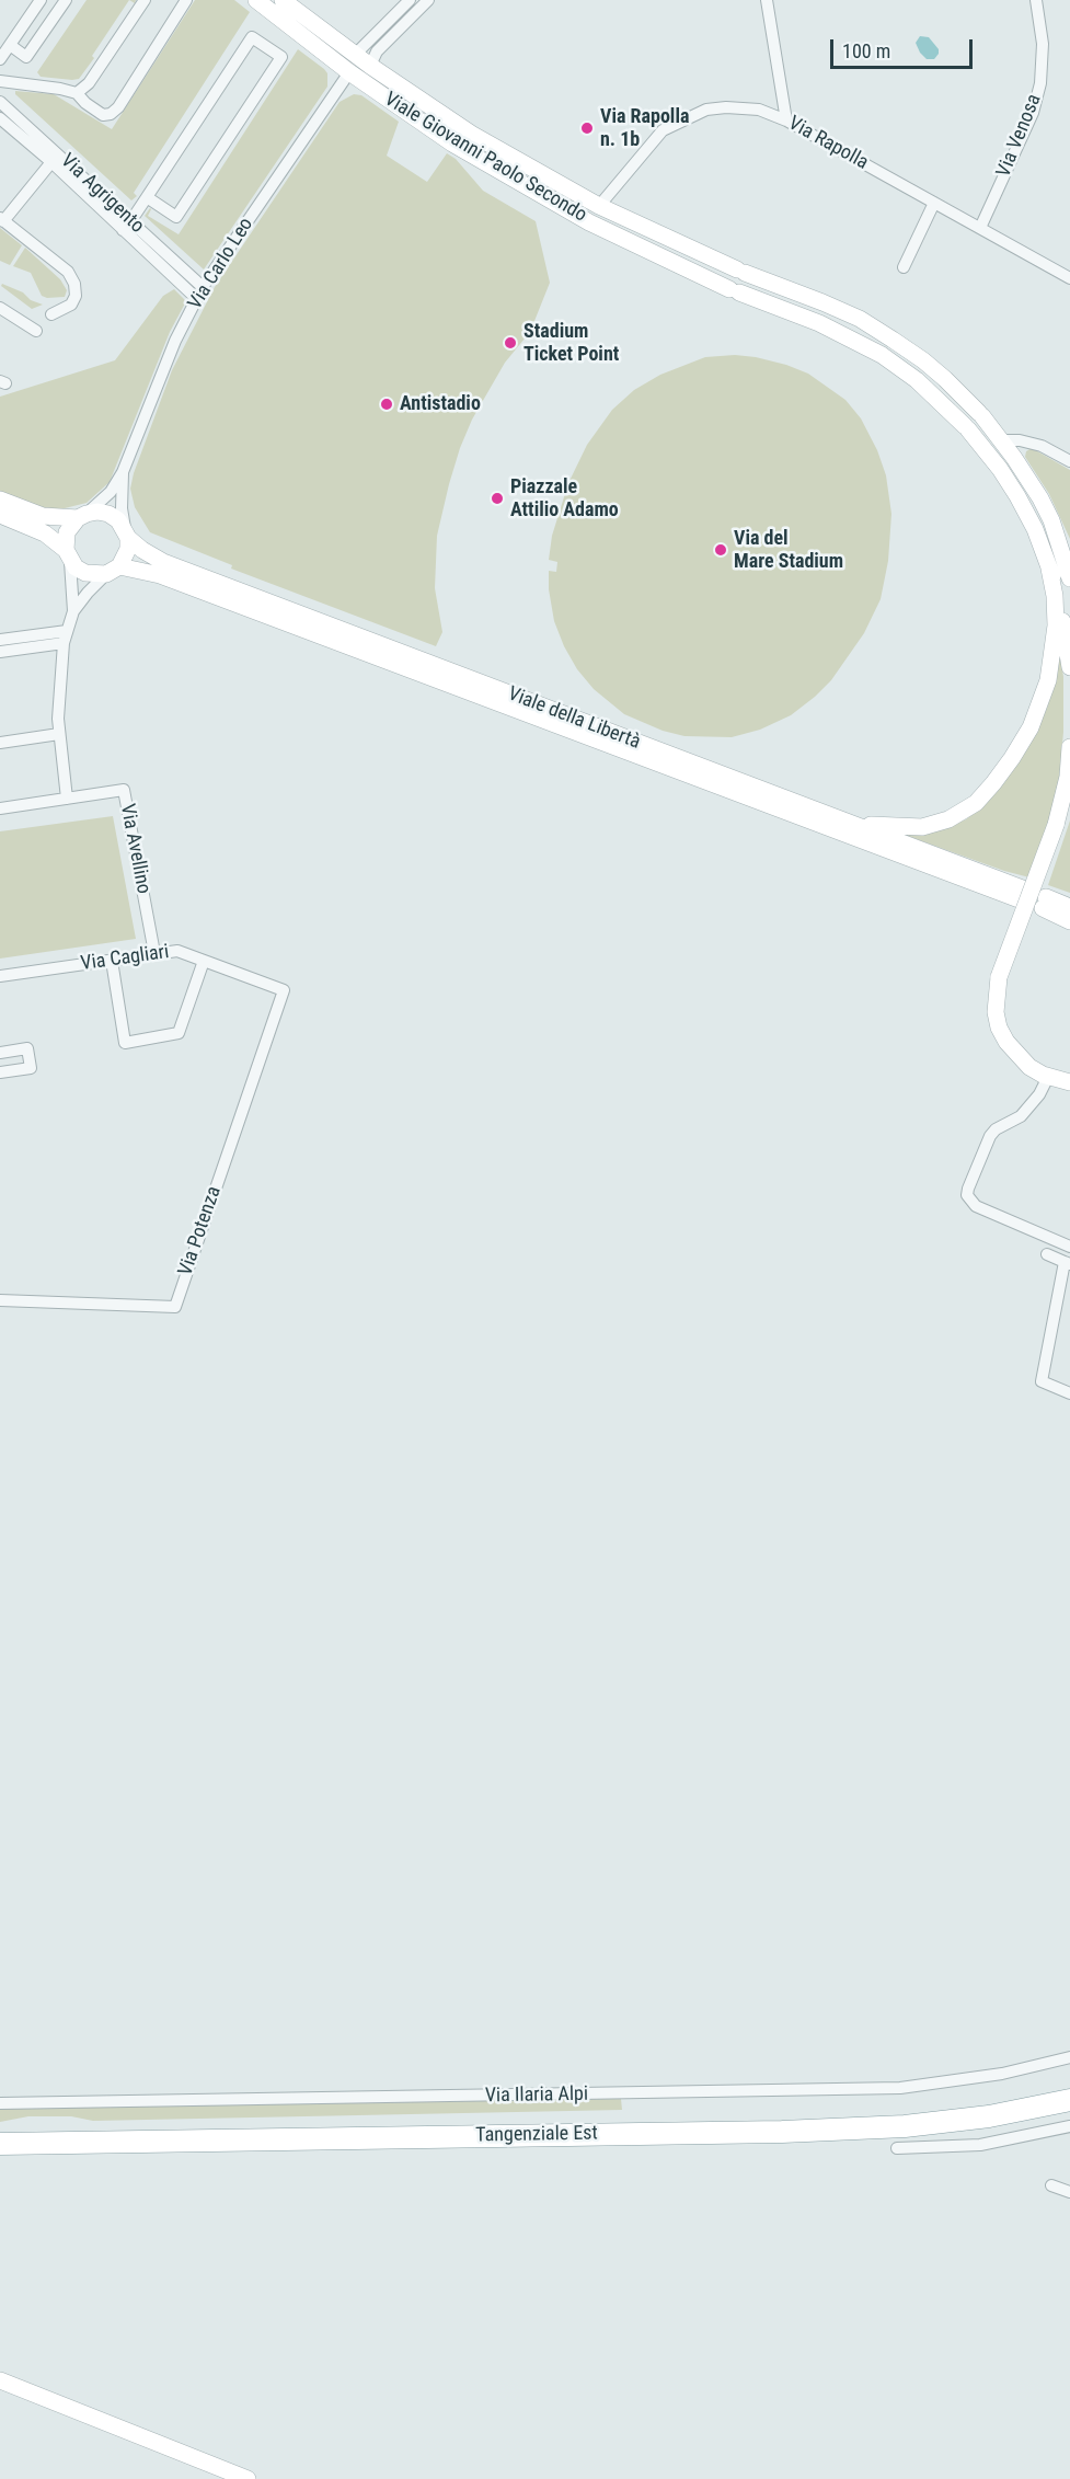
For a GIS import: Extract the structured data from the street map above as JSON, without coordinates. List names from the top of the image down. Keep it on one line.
{"streets":{"highway":["Tangenziale Est"],"main road":["Viale Giovanni Paolo Secondo","Viale della Libertà"],"street":["Via Venosa","Via Rapolla","Via Agrigento","Via Carlo Leo","Via Avellino","Via Cagliari","Via Potenza","Via Ilaria Alpi"]},"crossings":[["Via Venosa","Via Rapolla"],["Via Rapolla","Viale Giovanni Paolo Secondo"],["Viale Giovanni Paolo Secondo","Via Carlo Leo"],["Via Agrigento","Via Carlo Leo"],["Via Carlo Leo","Viale della Libertà"],["Via Avellino","Via Cagliari"],["Via Cagliari","Via Potenza"]],"places":["Via Rapolla n. 1b","Stadium Ticket Point","Antistadio","Piazzale Attilio Adamo","Via del Mare Stadium"],"scale_bar":"100 m"}
